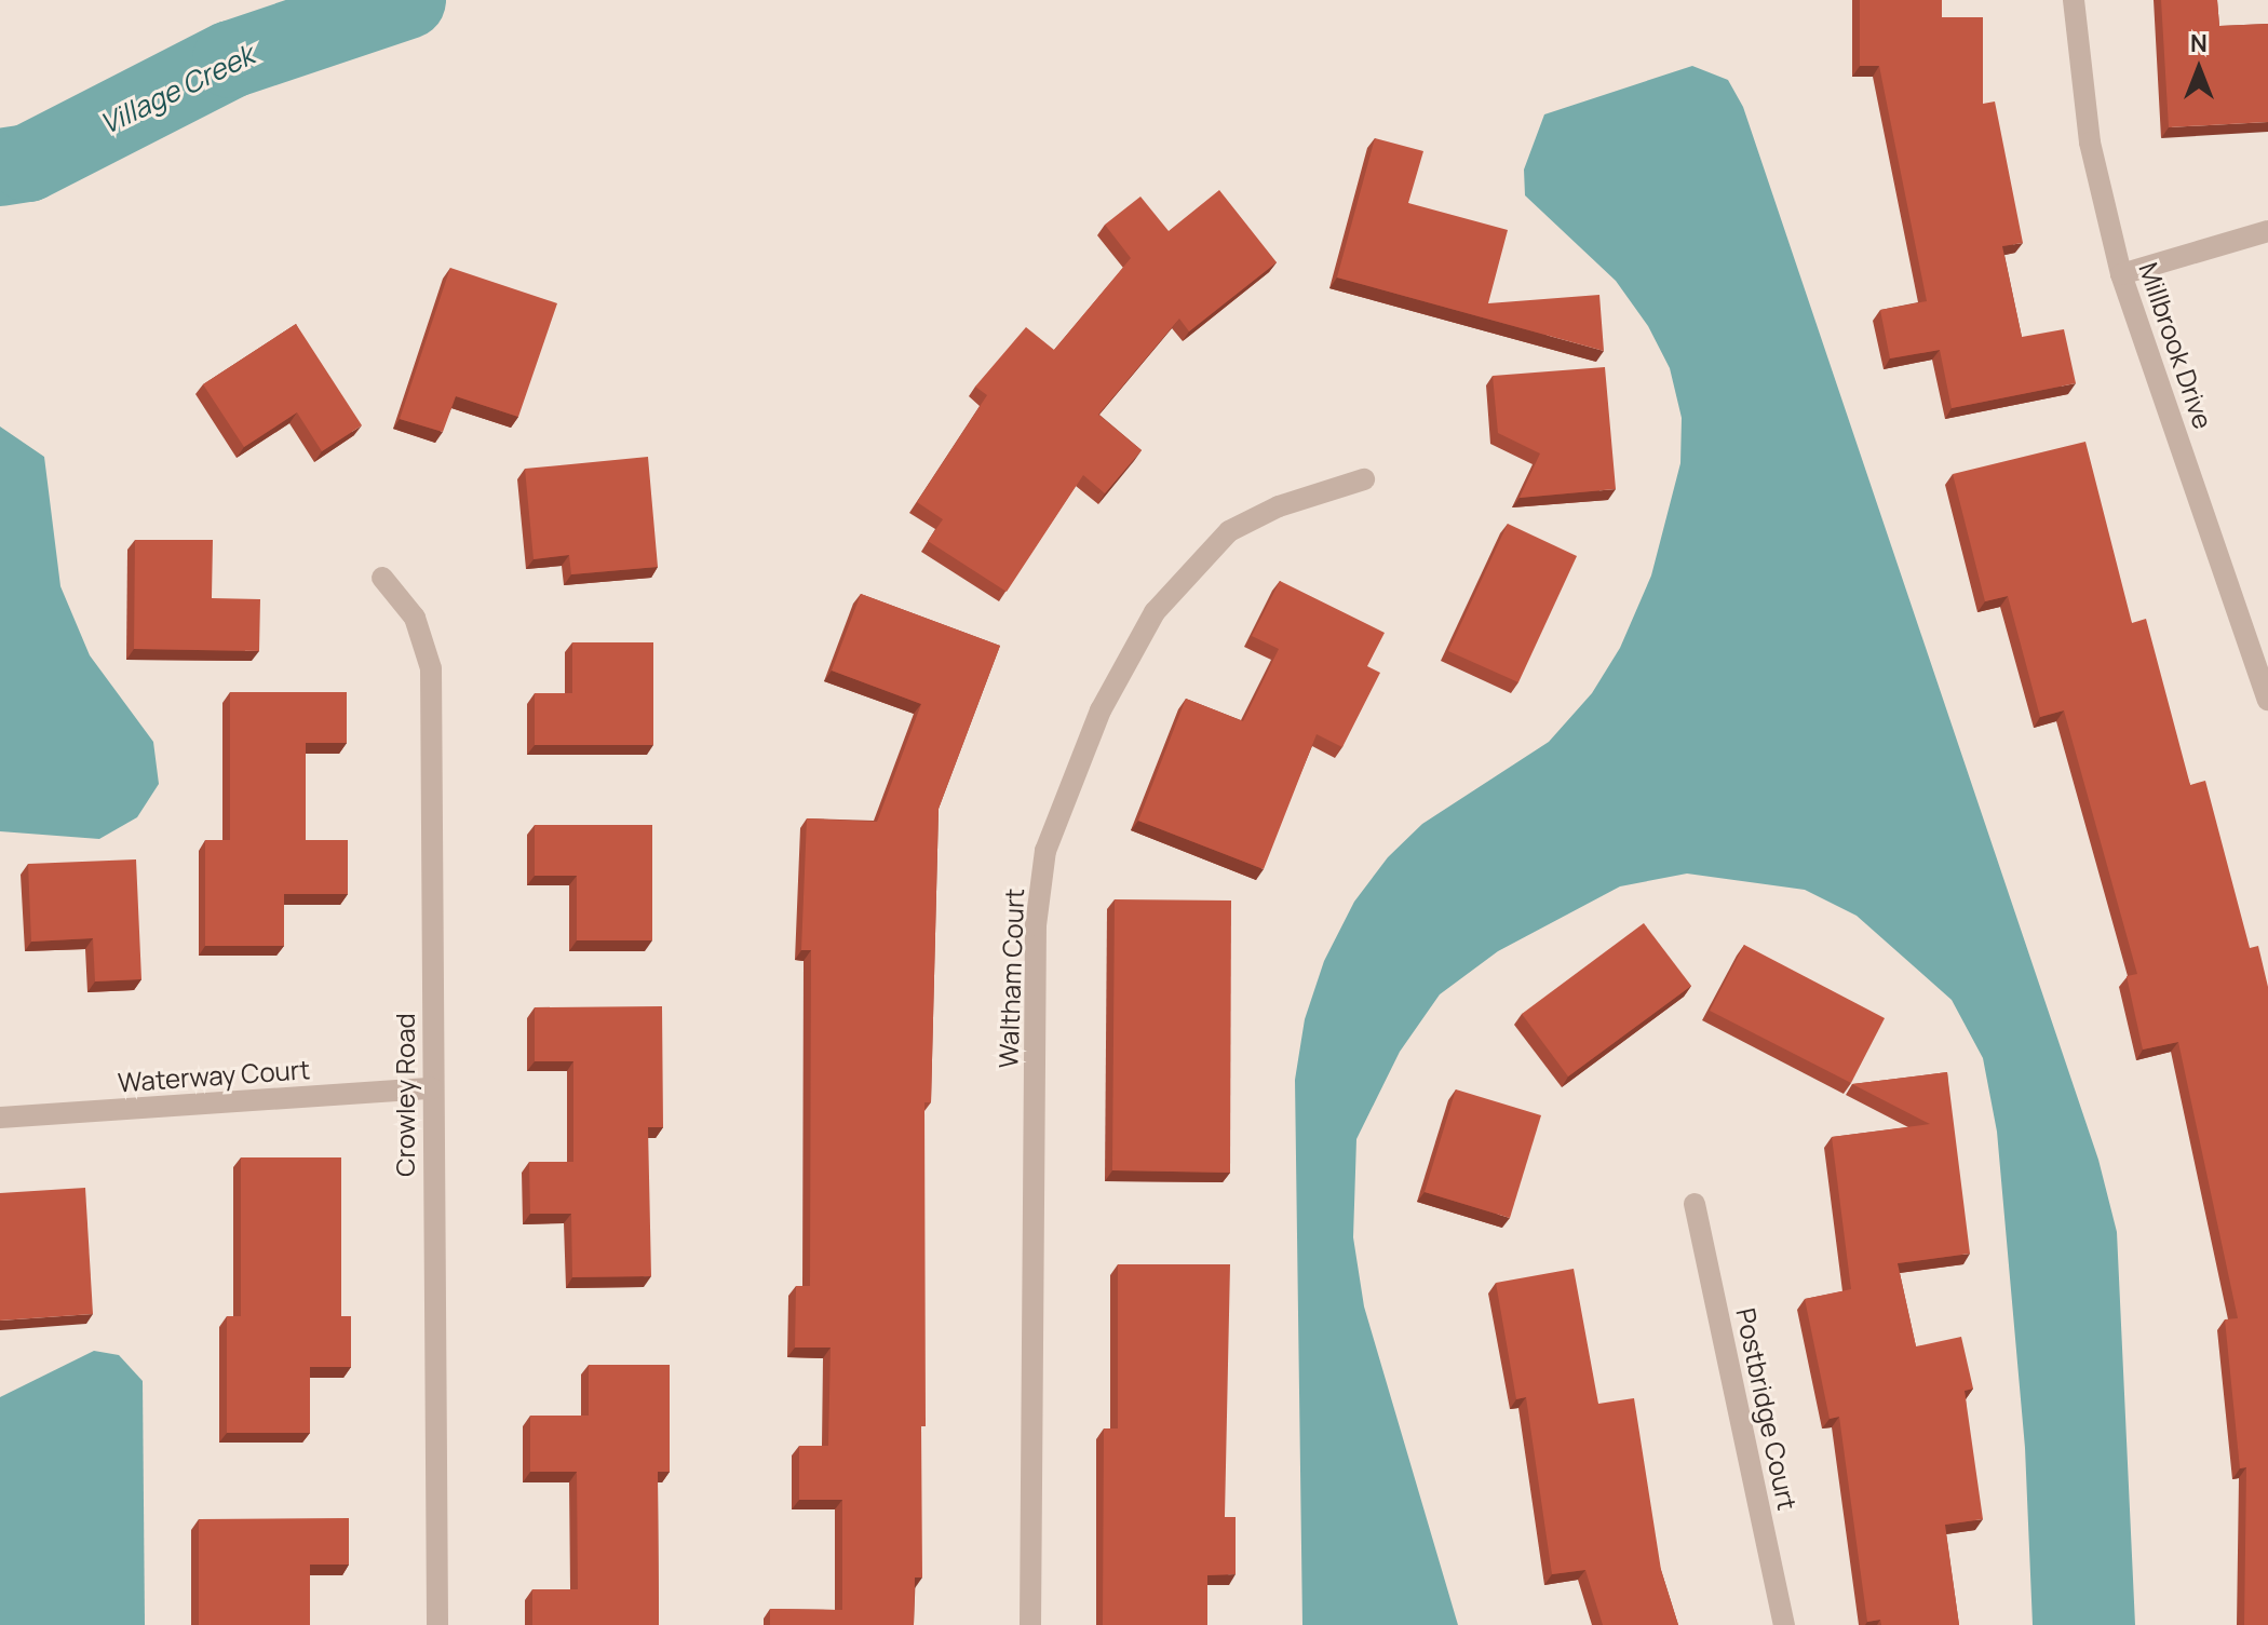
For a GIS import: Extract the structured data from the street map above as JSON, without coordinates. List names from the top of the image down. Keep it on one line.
{"streets":{"street":["Millbrook Drive","Waltham Court","Waterway Court","Crowley Road","Postbridge Court"]},"crossings":[["Waterway Court","Crowley Road"]],"water":["Village Creek"],"north":"top"}
